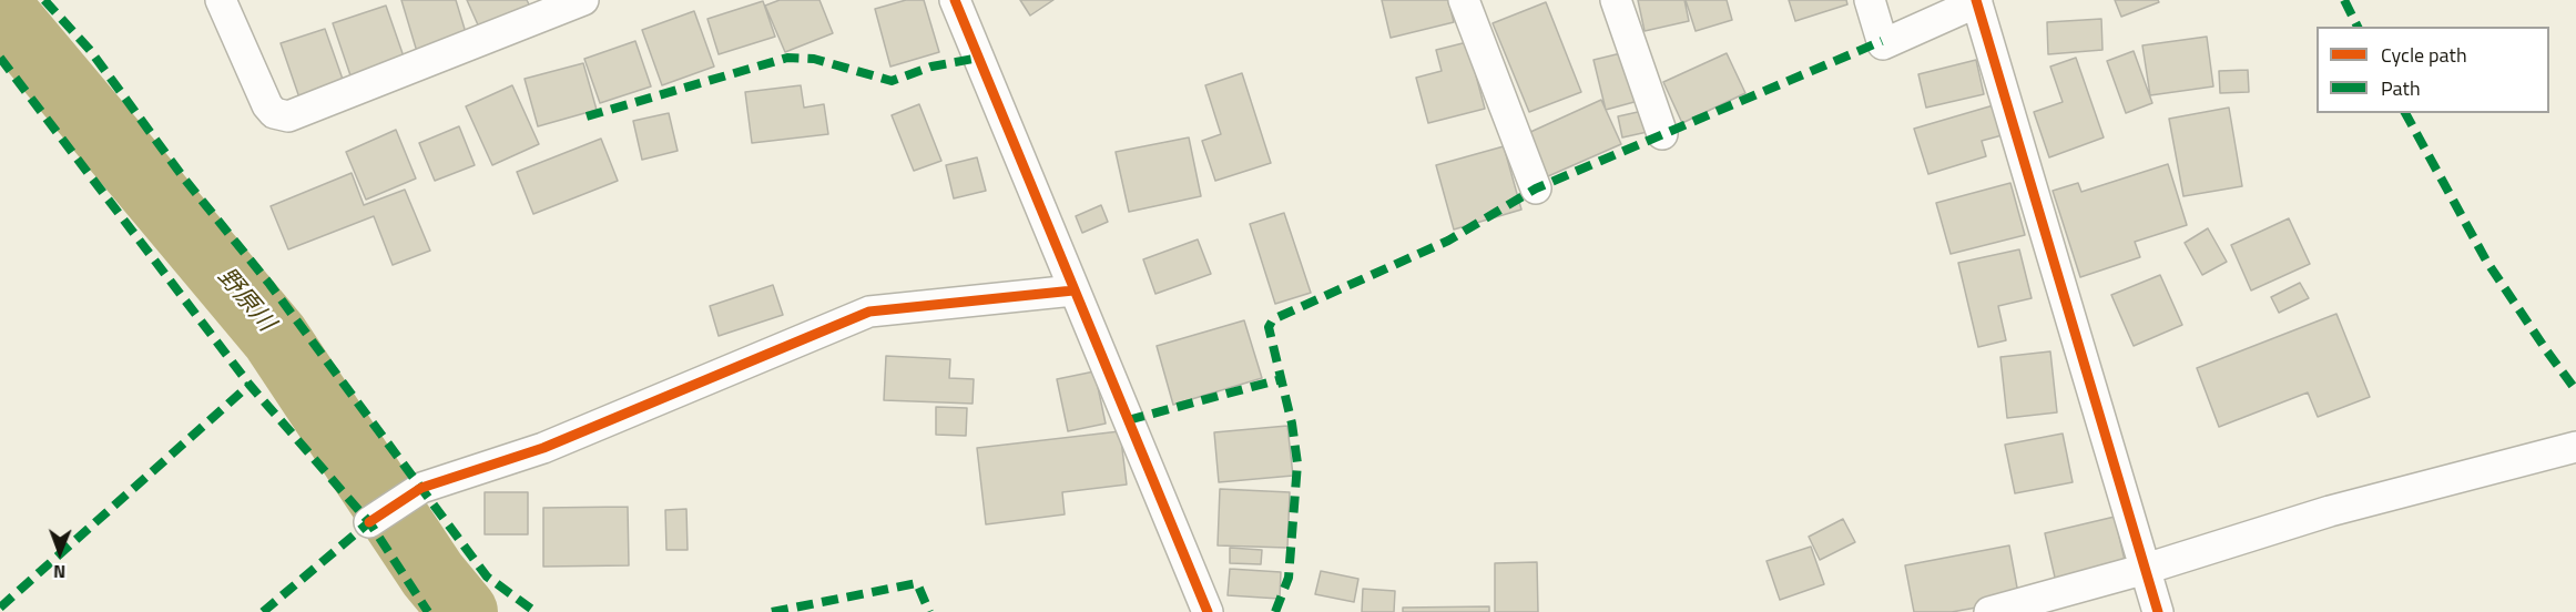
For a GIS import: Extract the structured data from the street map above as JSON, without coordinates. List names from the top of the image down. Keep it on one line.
{"water":["野原川"],"legend":["Cycle path","Path"],"north":"bottom"}
